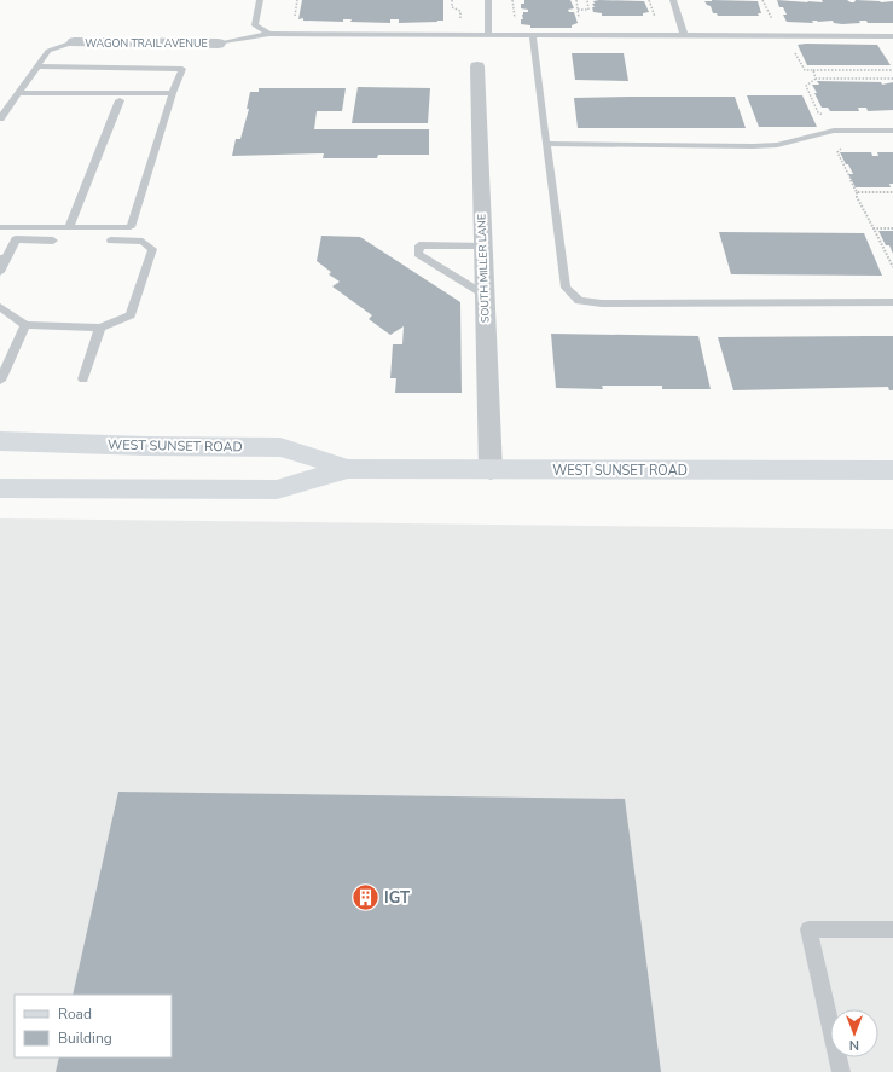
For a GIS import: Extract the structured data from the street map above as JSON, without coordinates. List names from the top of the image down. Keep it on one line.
{"streets":{"main road":["WEST SUNSET ROAD"],"street":["WAGON TRAIL AVENUE","SOUTH MILLER LANE"]},"crossings":[["SOUTH MILLER LANE","WEST SUNSET ROAD"]],"places":{"building":["IGT"]},"legend":["Road","Building"],"north":"bottom"}
